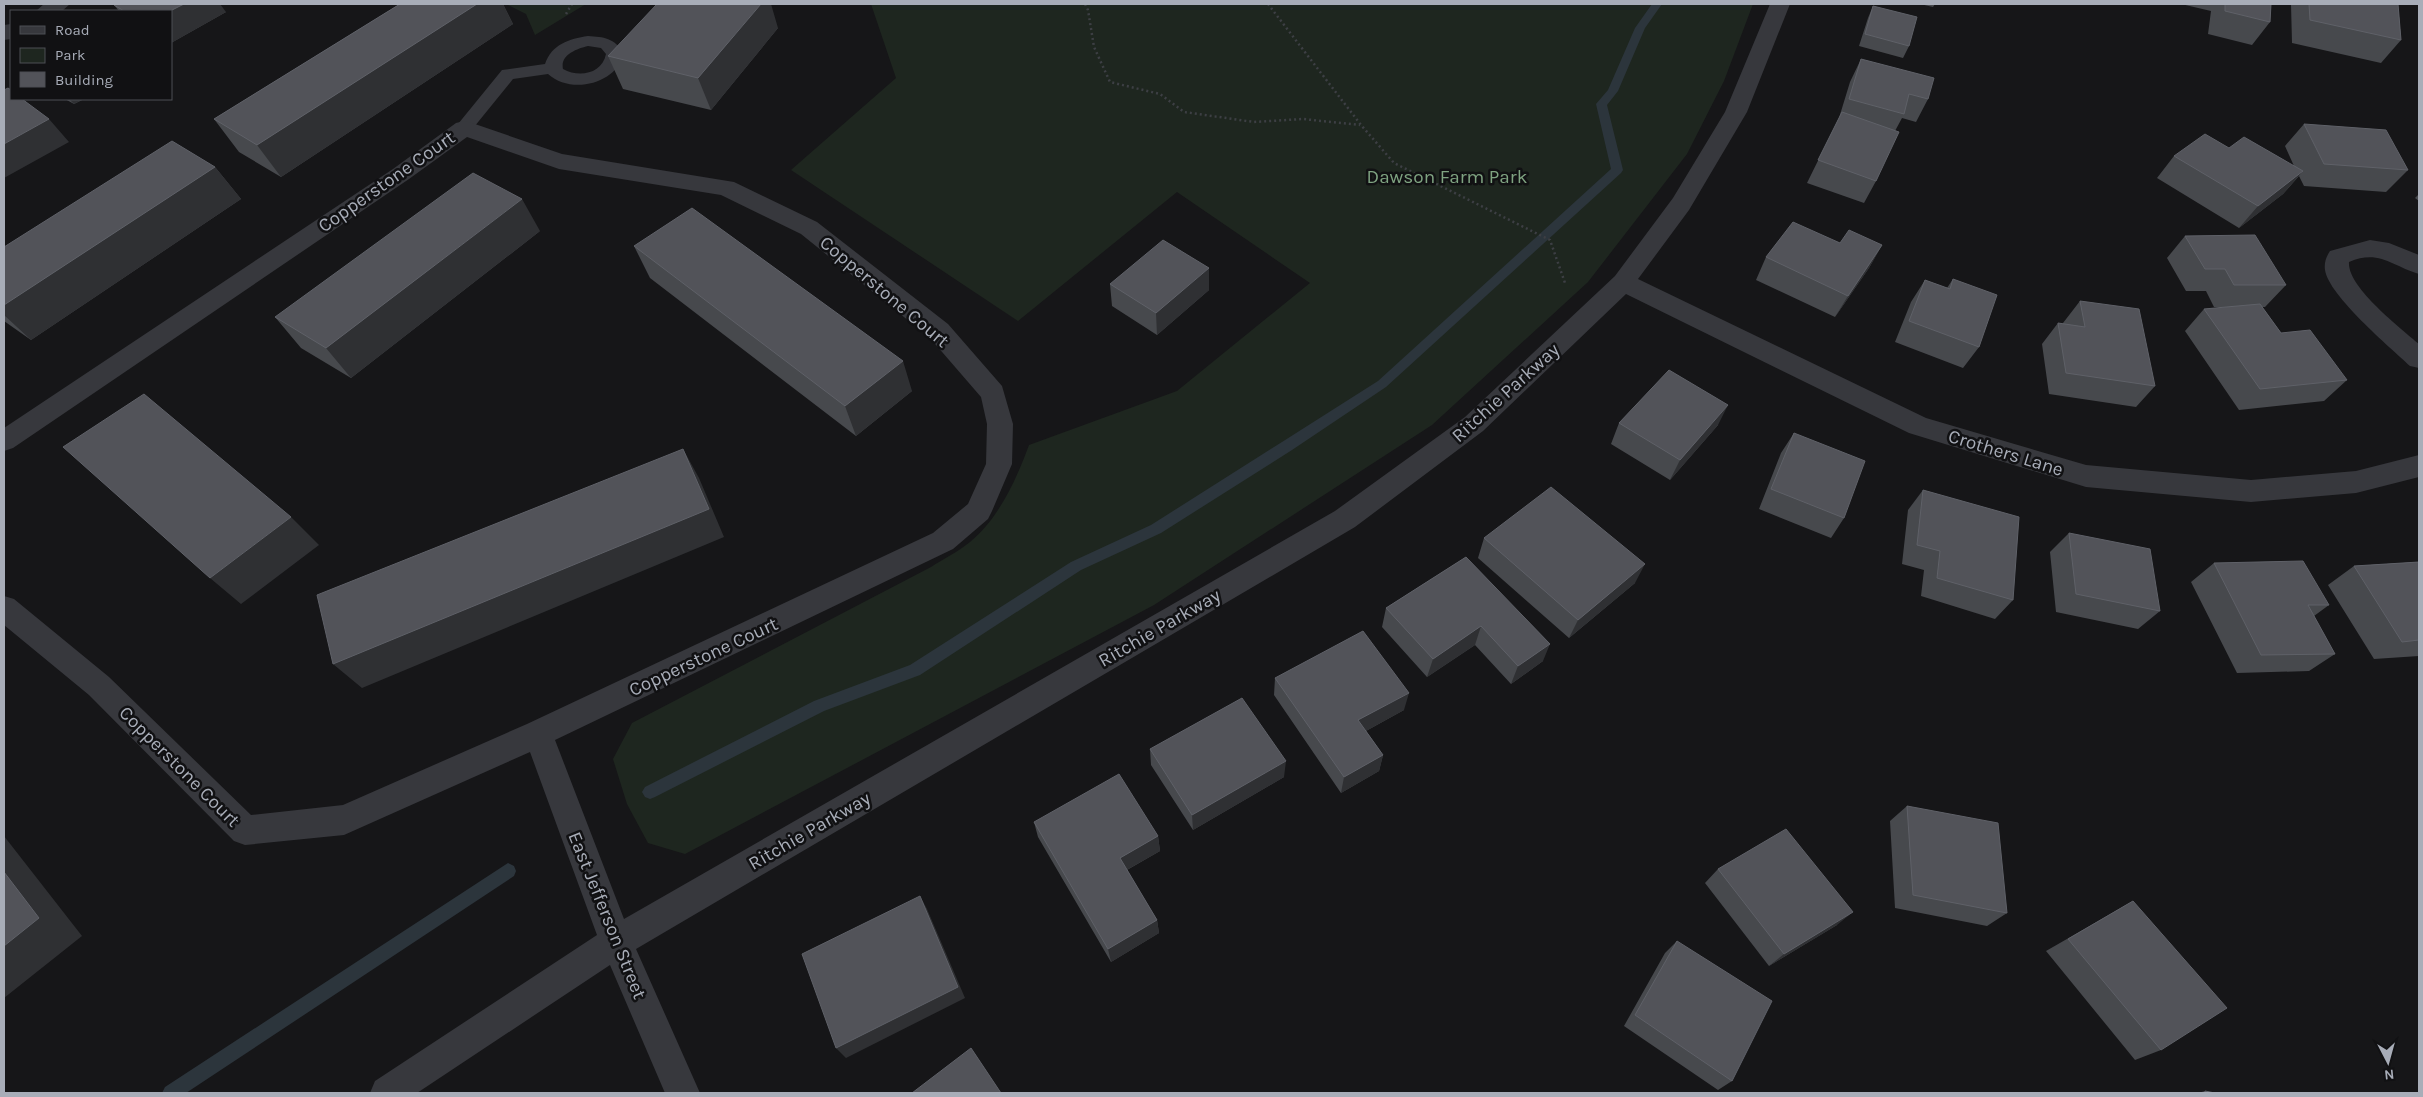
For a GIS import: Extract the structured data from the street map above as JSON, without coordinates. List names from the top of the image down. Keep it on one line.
{"streets":{"street":["Copperstone Court","Ritchie Parkway","Crothers Lane","East Jefferson Street"]},"crossings":[["Copperstone Court","East Jefferson Street"],["Ritchie Parkway","Crothers Lane"],["Ritchie Parkway","East Jefferson Street"]],"parks":["Dawson Farm Park"],"legend":["Road","Park","Building"],"north":"bottom"}
